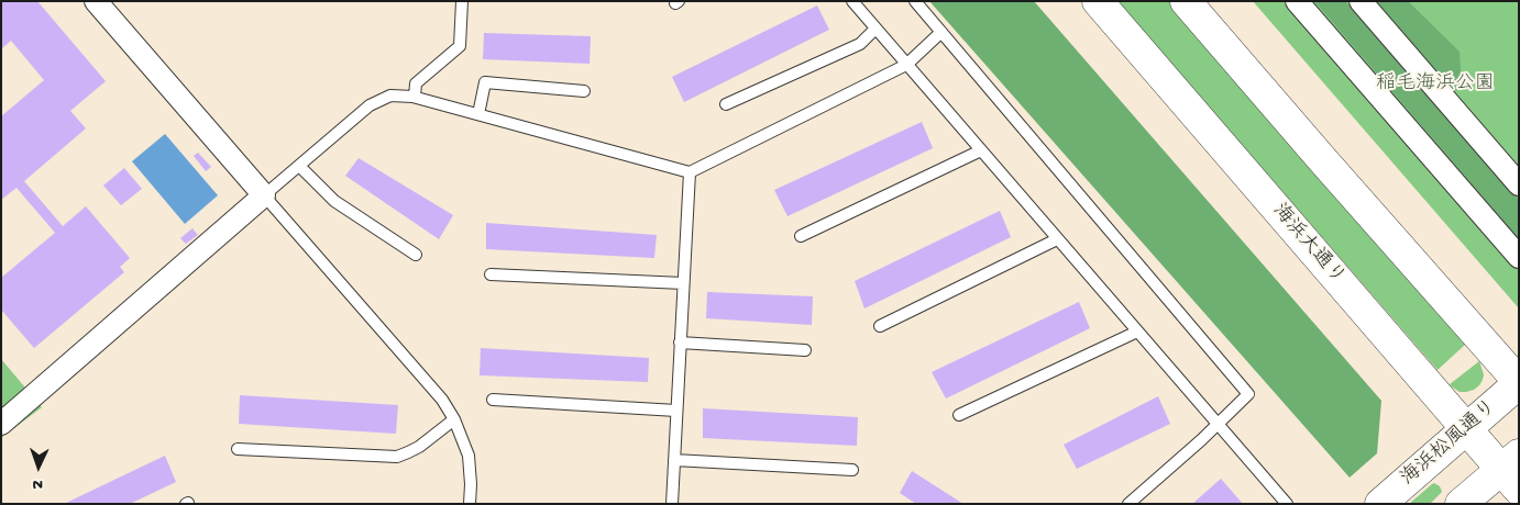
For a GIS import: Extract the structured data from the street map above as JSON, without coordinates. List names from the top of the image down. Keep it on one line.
{"streets":{"street":["海浜大通り","海浜松風通り"]},"crossings":[["海浜大通り","海浜松風通り"]],"parks":["稲毛海浜公園"],"north":"bottom"}
